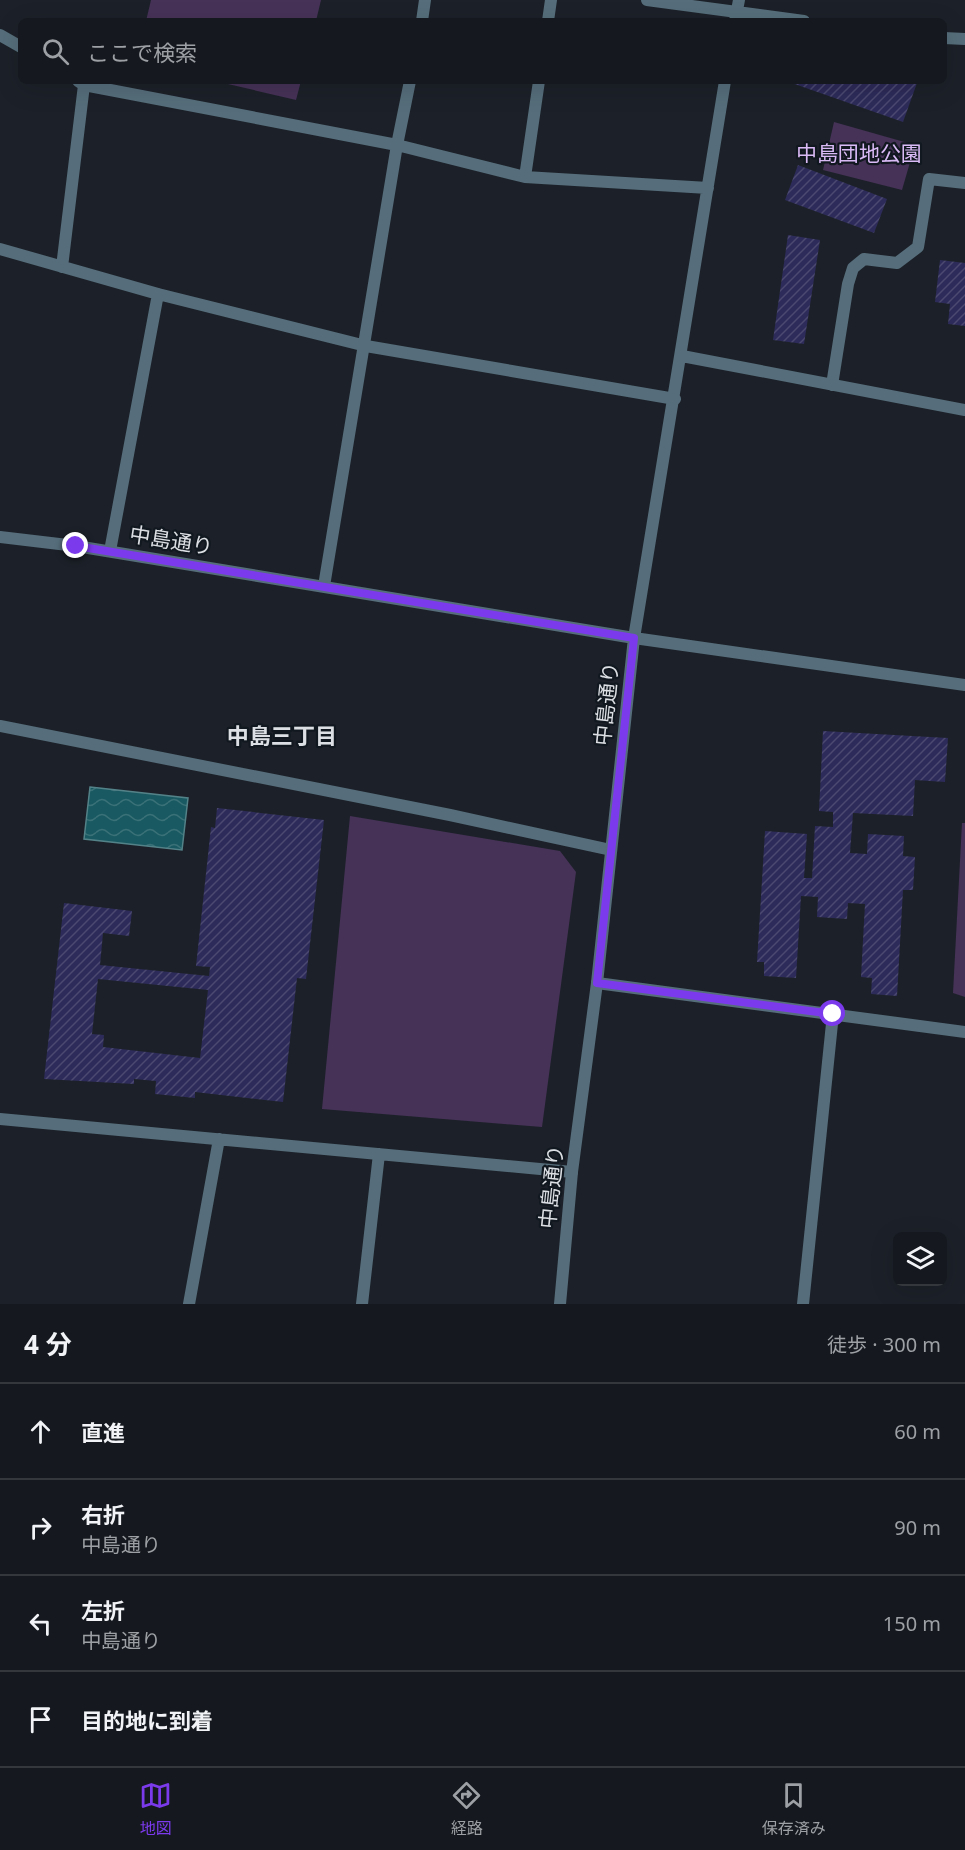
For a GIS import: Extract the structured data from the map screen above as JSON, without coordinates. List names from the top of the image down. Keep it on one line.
{"streets":{"street":["中島通り"]},"districts":["中島三丁目"],"parks":["中島団地公園"],"page":{"search":"ここで検索","heading":["4 分","徒歩 · 300 m"],"list":[["直進","60 m"],["右折","中島通り","90 m"],["左折","中島通り","150 m"],"目的地に到着"],"nav":["地図","経路","保存済み"]}}
